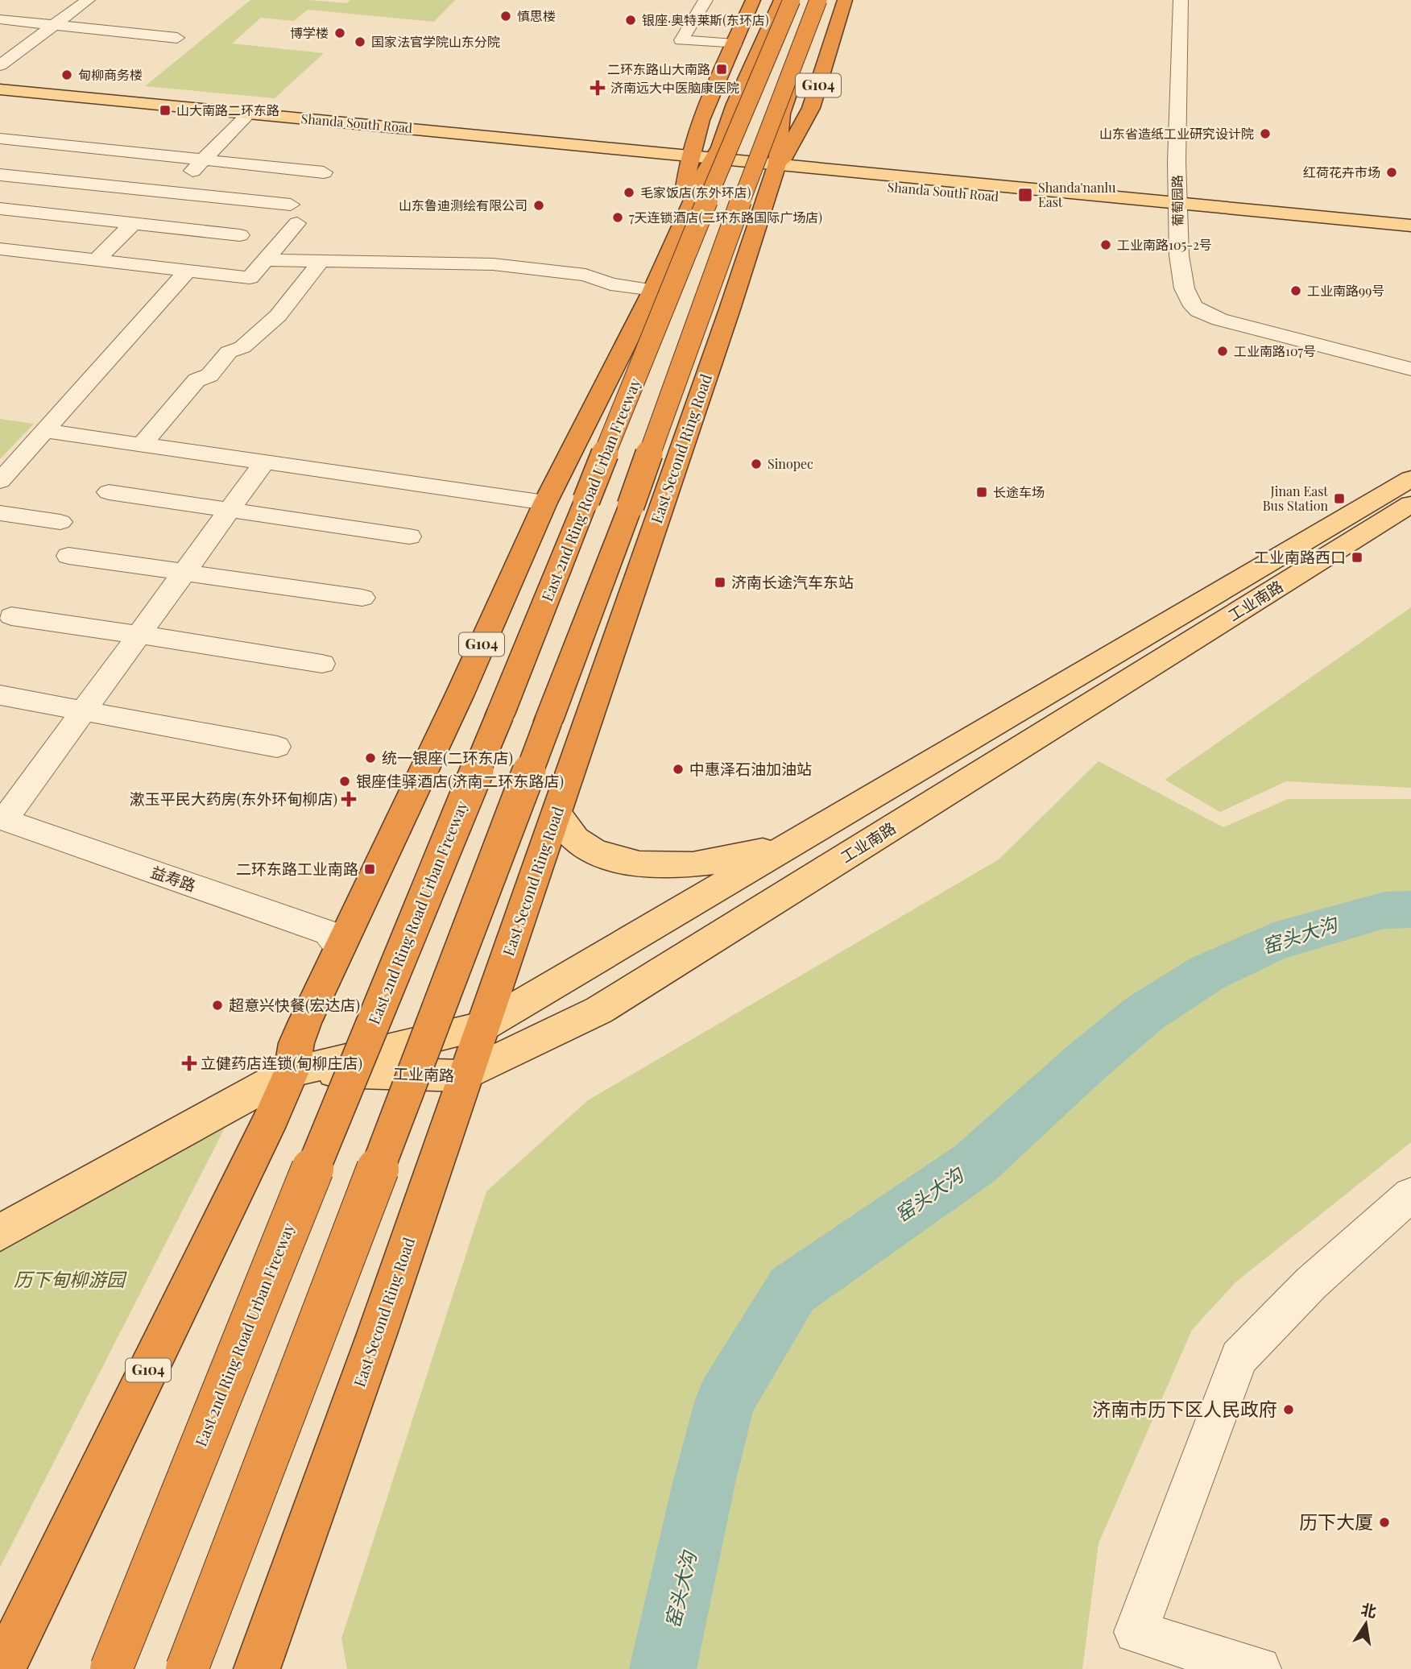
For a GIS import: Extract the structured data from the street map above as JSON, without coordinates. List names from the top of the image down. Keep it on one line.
{"streets":{"highway":["G104","East Second Ring Road","East 2nd Ring Road Urban Freeway"],"main road":["Shanda South Road","工业南路"],"street":["葡萄园路","益寿路"]},"crossings":[["G104","Shanda South Road"],["G104","East Second Ring Road"],["G104","East 2nd Ring Road Urban Freeway"],["G104","工业南路"],["G104","益寿路"],["Shanda South Road","葡萄园路"],["Shanda South Road","East Second Ring Road"],["Shanda South Road","East 2nd Ring Road Urban Freeway"],["East Second Ring Road","工业南路"]],"water":["窑头大沟"],"parks":["历下甸柳游园"],"places":{"other":["慎思楼","银座·奥特莱斯(东环店)","博学楼","国家法官学院山东分院","甸柳商务楼","山东省造纸工业研究设计院","红荷花卉市场","毛家饭店(东外环店)","山东鲁迪测绘有限公司","7天连锁酒店(二环东路国际广场店)","工业南路105-2号","工业南路99号","工业南路107号","Sinopec","统一银座(二环东店)","中惠泽石油加油站","银座佳驿酒店(济南二环东路店)","超意兴快餐(宏达店)","济南市历下区人民政府","历下大厦"],"transit":["二环东路山大南路","山大南路二环东路","Shanda'nanlu East","长途车场","Jinan East Bus Station","工业南路西口","济南长途汽车东站","二环东路工业南路"],"health":["济南远大中医脑康医院","漱玉平民大药房(东外环甸柳店)","立健药店连锁(甸柳庄店)"]},"north":"top"}
